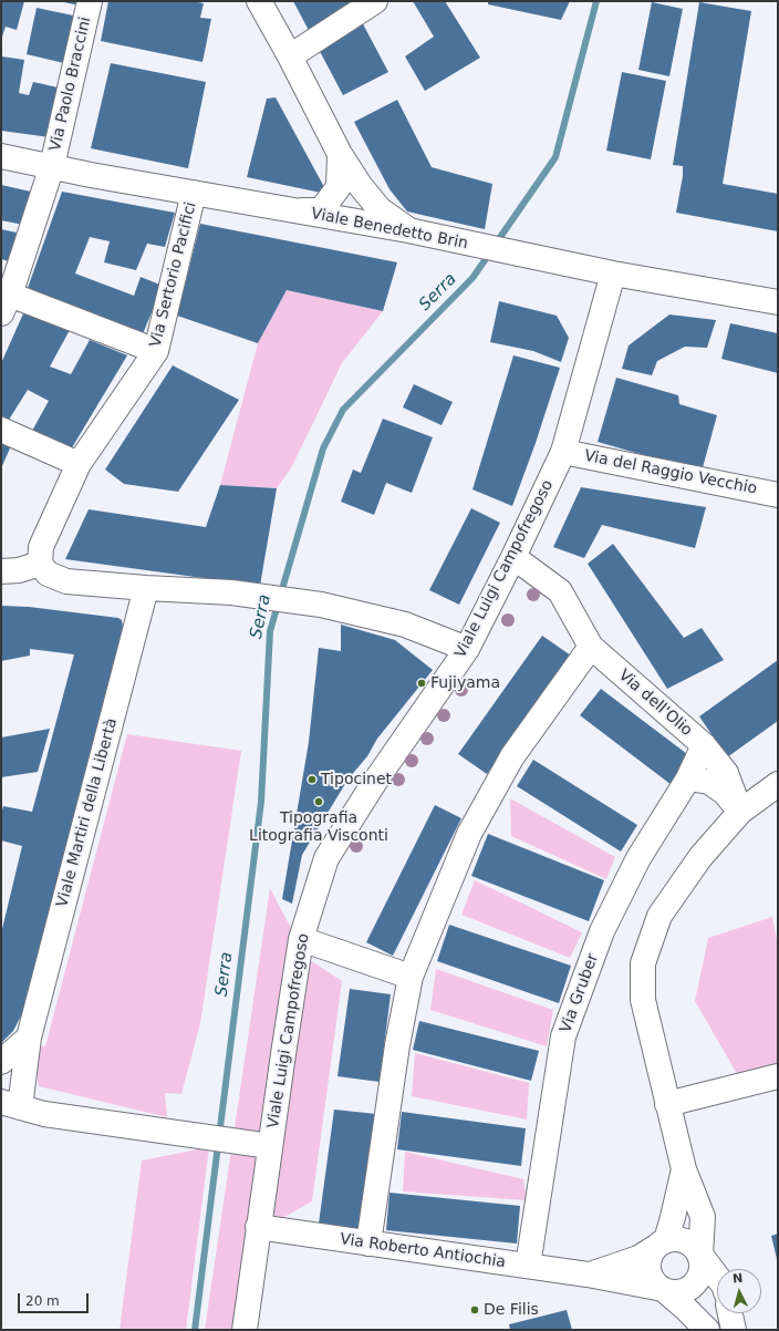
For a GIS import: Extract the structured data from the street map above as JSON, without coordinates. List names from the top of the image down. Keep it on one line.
{"streets":{"street":["Via Paolo Braccini","Viale Benedetto Brin","Via Sertorio Pacifici","Via del Raggio Vecchio","Viale Luigi Campofregoso","Via dell'Olio","Viale Martiri della Libertà","Via Gruber","Via Roberto Antiochia"]},"crossings":[["Via Paolo Braccini","Viale Benedetto Brin"],["Viale Benedetto Brin","Via Sertorio Pacifici"],["Viale Benedetto Brin","Viale Luigi Campofregoso"],["Via del Raggio Vecchio","Viale Luigi Campofregoso"],["Viale Luigi Campofregoso","Via dell'Olio"],["Viale Luigi Campofregoso","Viale Martiri della Libertà"],["Viale Luigi Campofregoso","Via Roberto Antiochia"],["Via dell'Olio","Via Gruber"],["Via dell'Olio","Via Roberto Antiochia"],["Via Gruber","Via Roberto Antiochia"]],"water":["Serra"],"places":["Fujiyama","Tipocinet","Tipografia Litografia Visconti","De Filis"],"scale_bar":"20 m","north":"top"}
